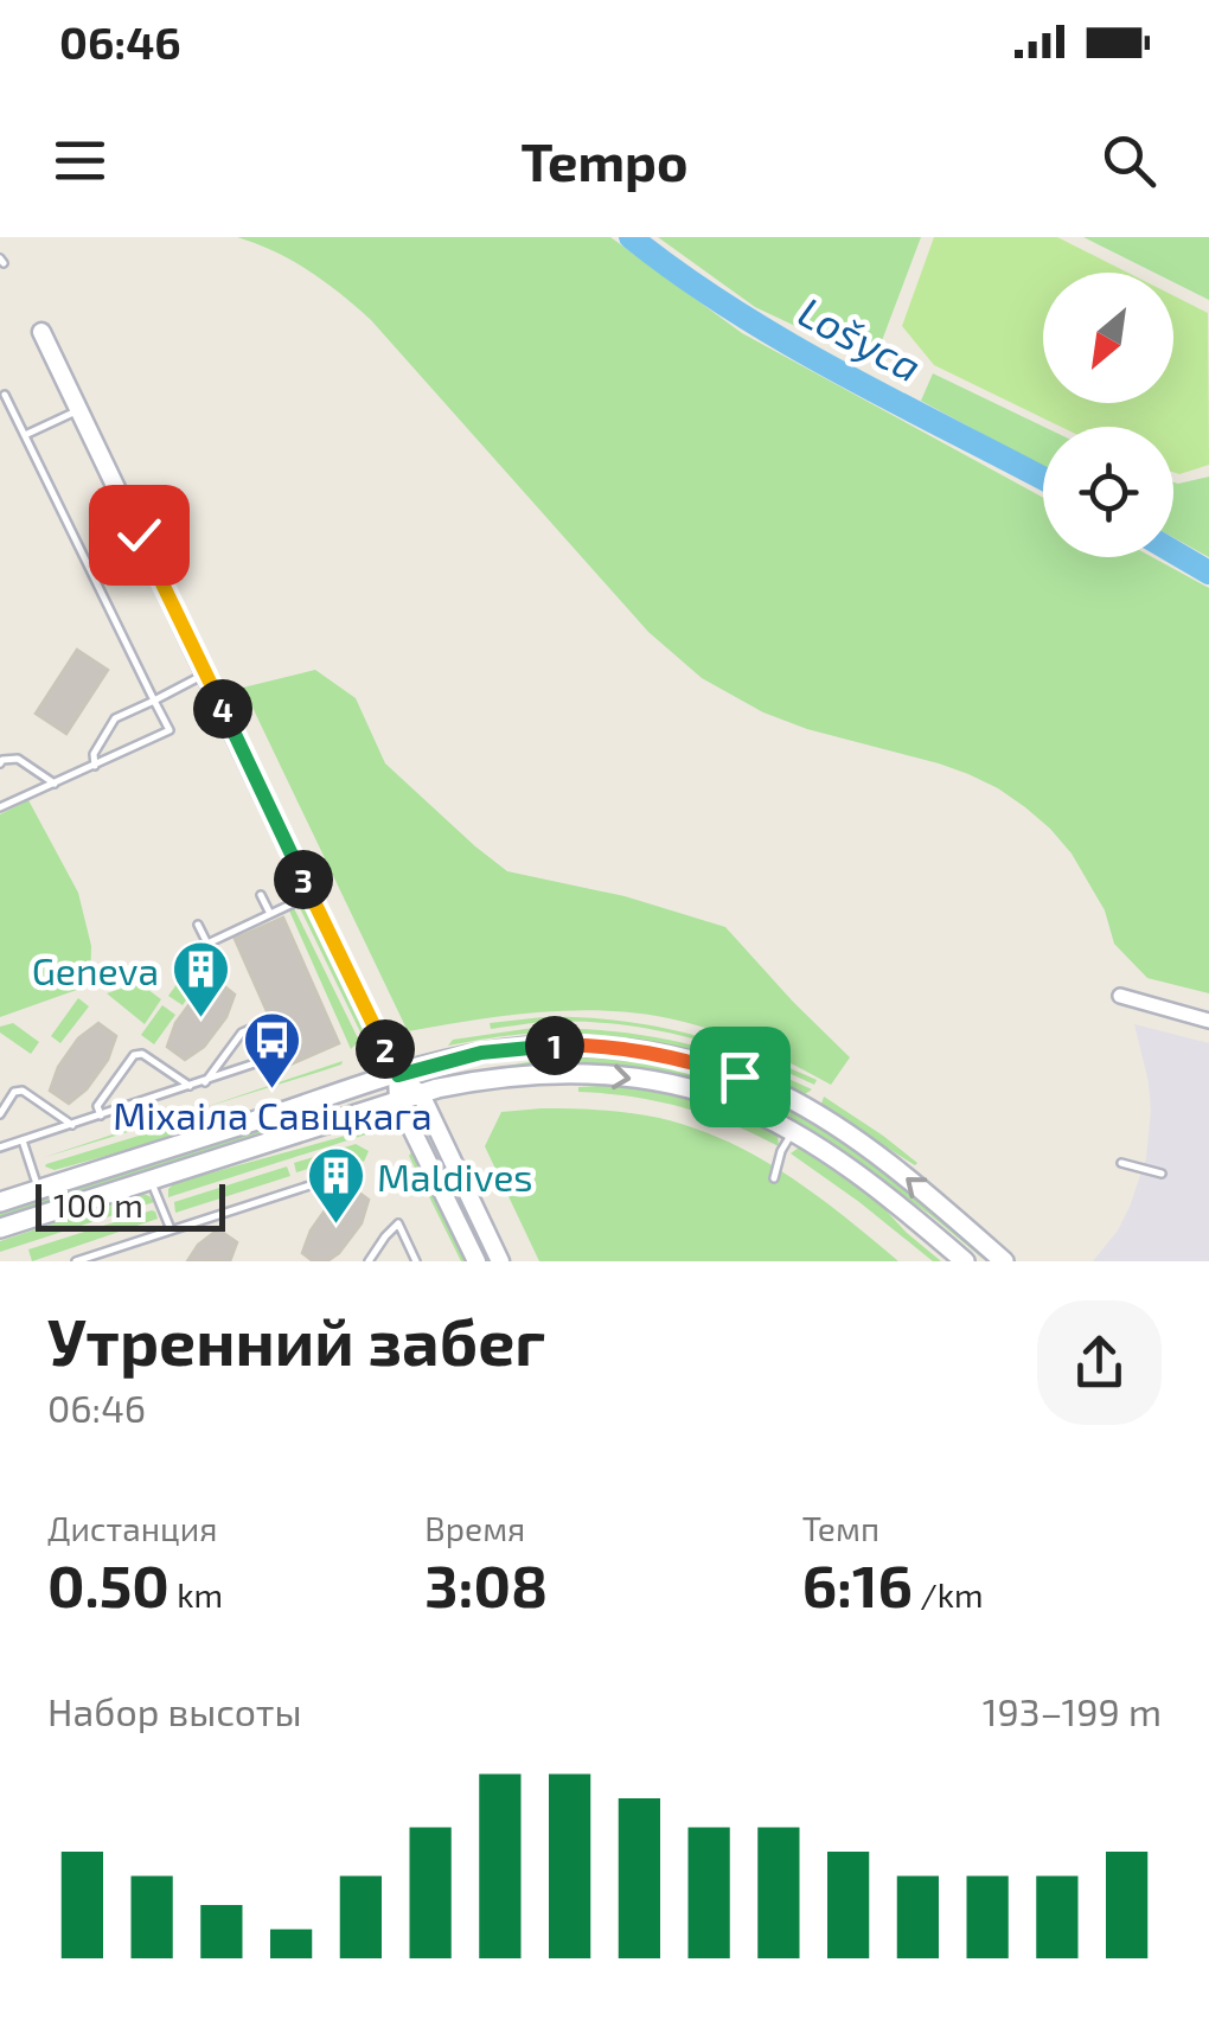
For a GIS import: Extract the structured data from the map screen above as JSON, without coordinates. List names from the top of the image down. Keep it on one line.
{"water":["Lošyca"],"places":{"building":["Geneva","Maldives"],"bus stop":["Міхаіла Савіцкага"]},"scale_bar":"100 m","north":"bottom left","page":{"status":"06:46","header":"Tempo","pins":["4","3","1","2"],"scale":"100 m","heading":["Утренний забег","06:46"],"stats":[["Дистанция","0.50 km"],["Время","3:08"],["Темп","6:16 /km"]],"chart":["Набор высоты","193–199 m"]}}
